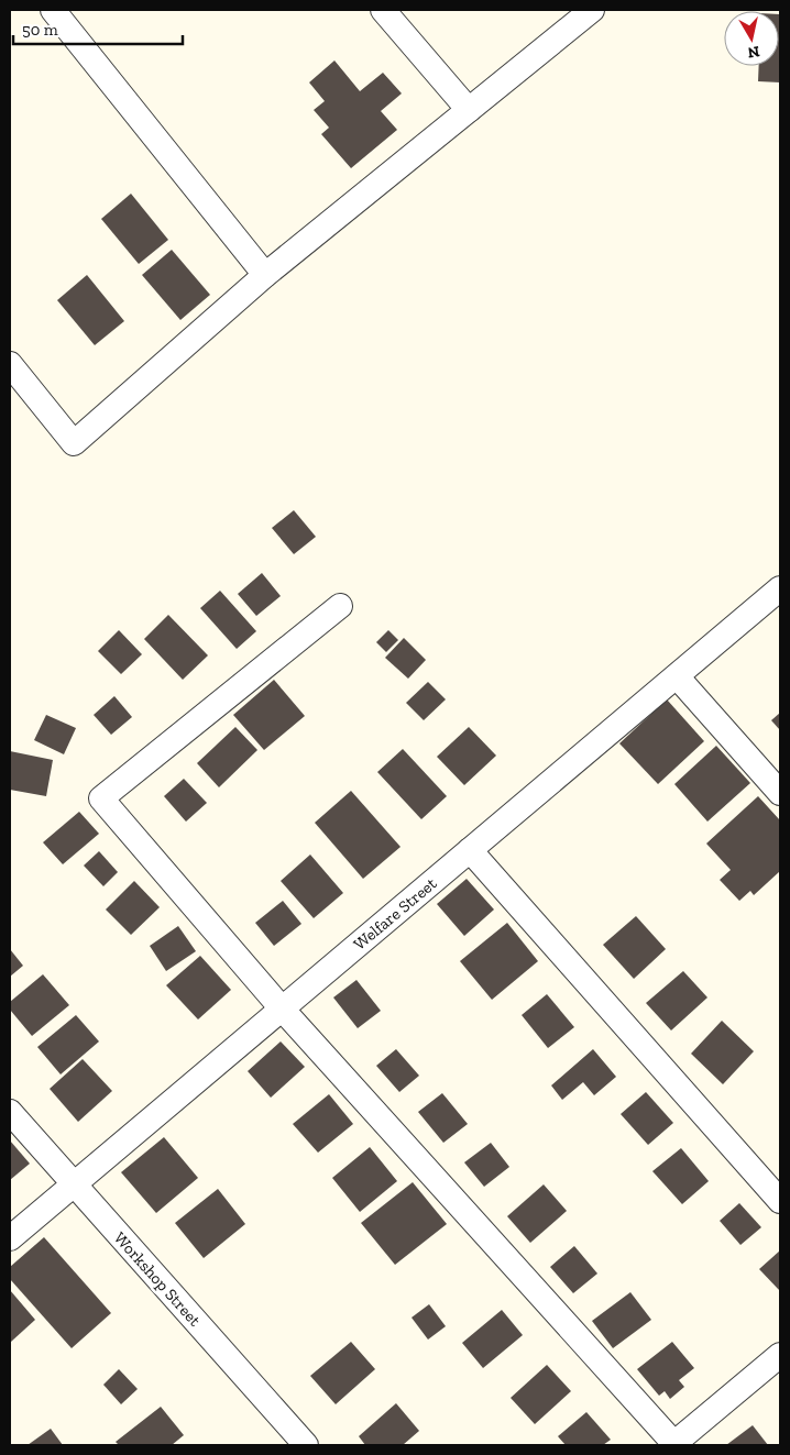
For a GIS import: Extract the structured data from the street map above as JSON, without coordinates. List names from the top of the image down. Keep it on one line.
{"streets":{"street":["Welfare Street","Workshop Street"]},"crossings":[["Welfare Street","Workshop Street"]],"scale_bar":"50 m","north":"bottom"}
